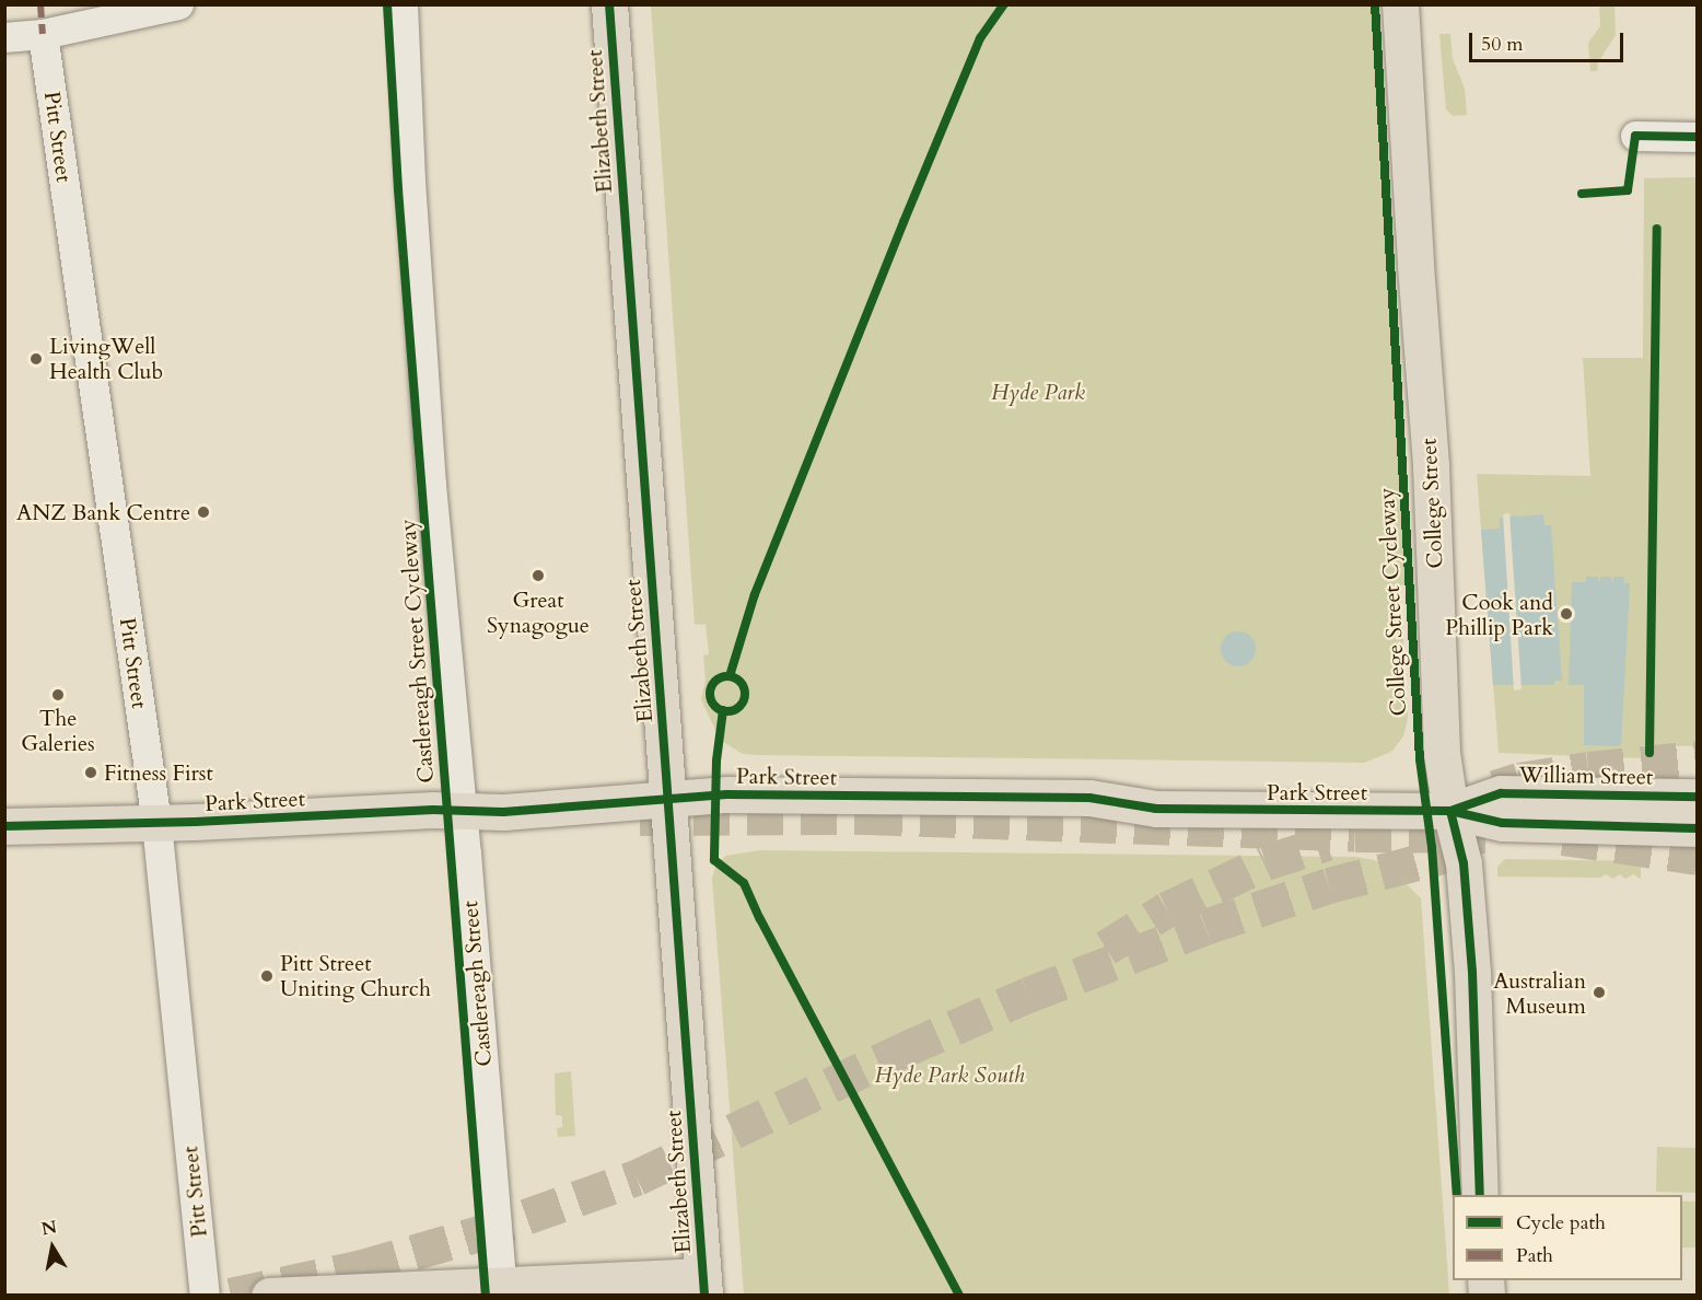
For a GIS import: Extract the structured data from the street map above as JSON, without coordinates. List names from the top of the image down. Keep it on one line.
{"streets":{"main road":["Elizabeth Street","College Street","William Street","Park Street"],"street":["Pitt Street","Castlereagh Street"],"cycle path":["College Street Cycleway","Castlereagh Street Cycleway"]},"crossings":[["Elizabeth Street","Park Street"],["Pitt Street","Park Street"],["College Street","William Street"],["College Street","Park Street"],["William Street","Park Street"],["Park Street","Castlereagh Street"]],"parks":["Hyde Park","Hyde Park South"],"places":["LivingWell Health Club","ANZ Bank Centre","Great Synagogue","Cook and Phillip Park","The Galeries","Fitness First","Pitt Street Uniting Church","Australian Museum"],"legend":["Cycle path","Path"],"scale_bar":"50 m","north":"top"}
